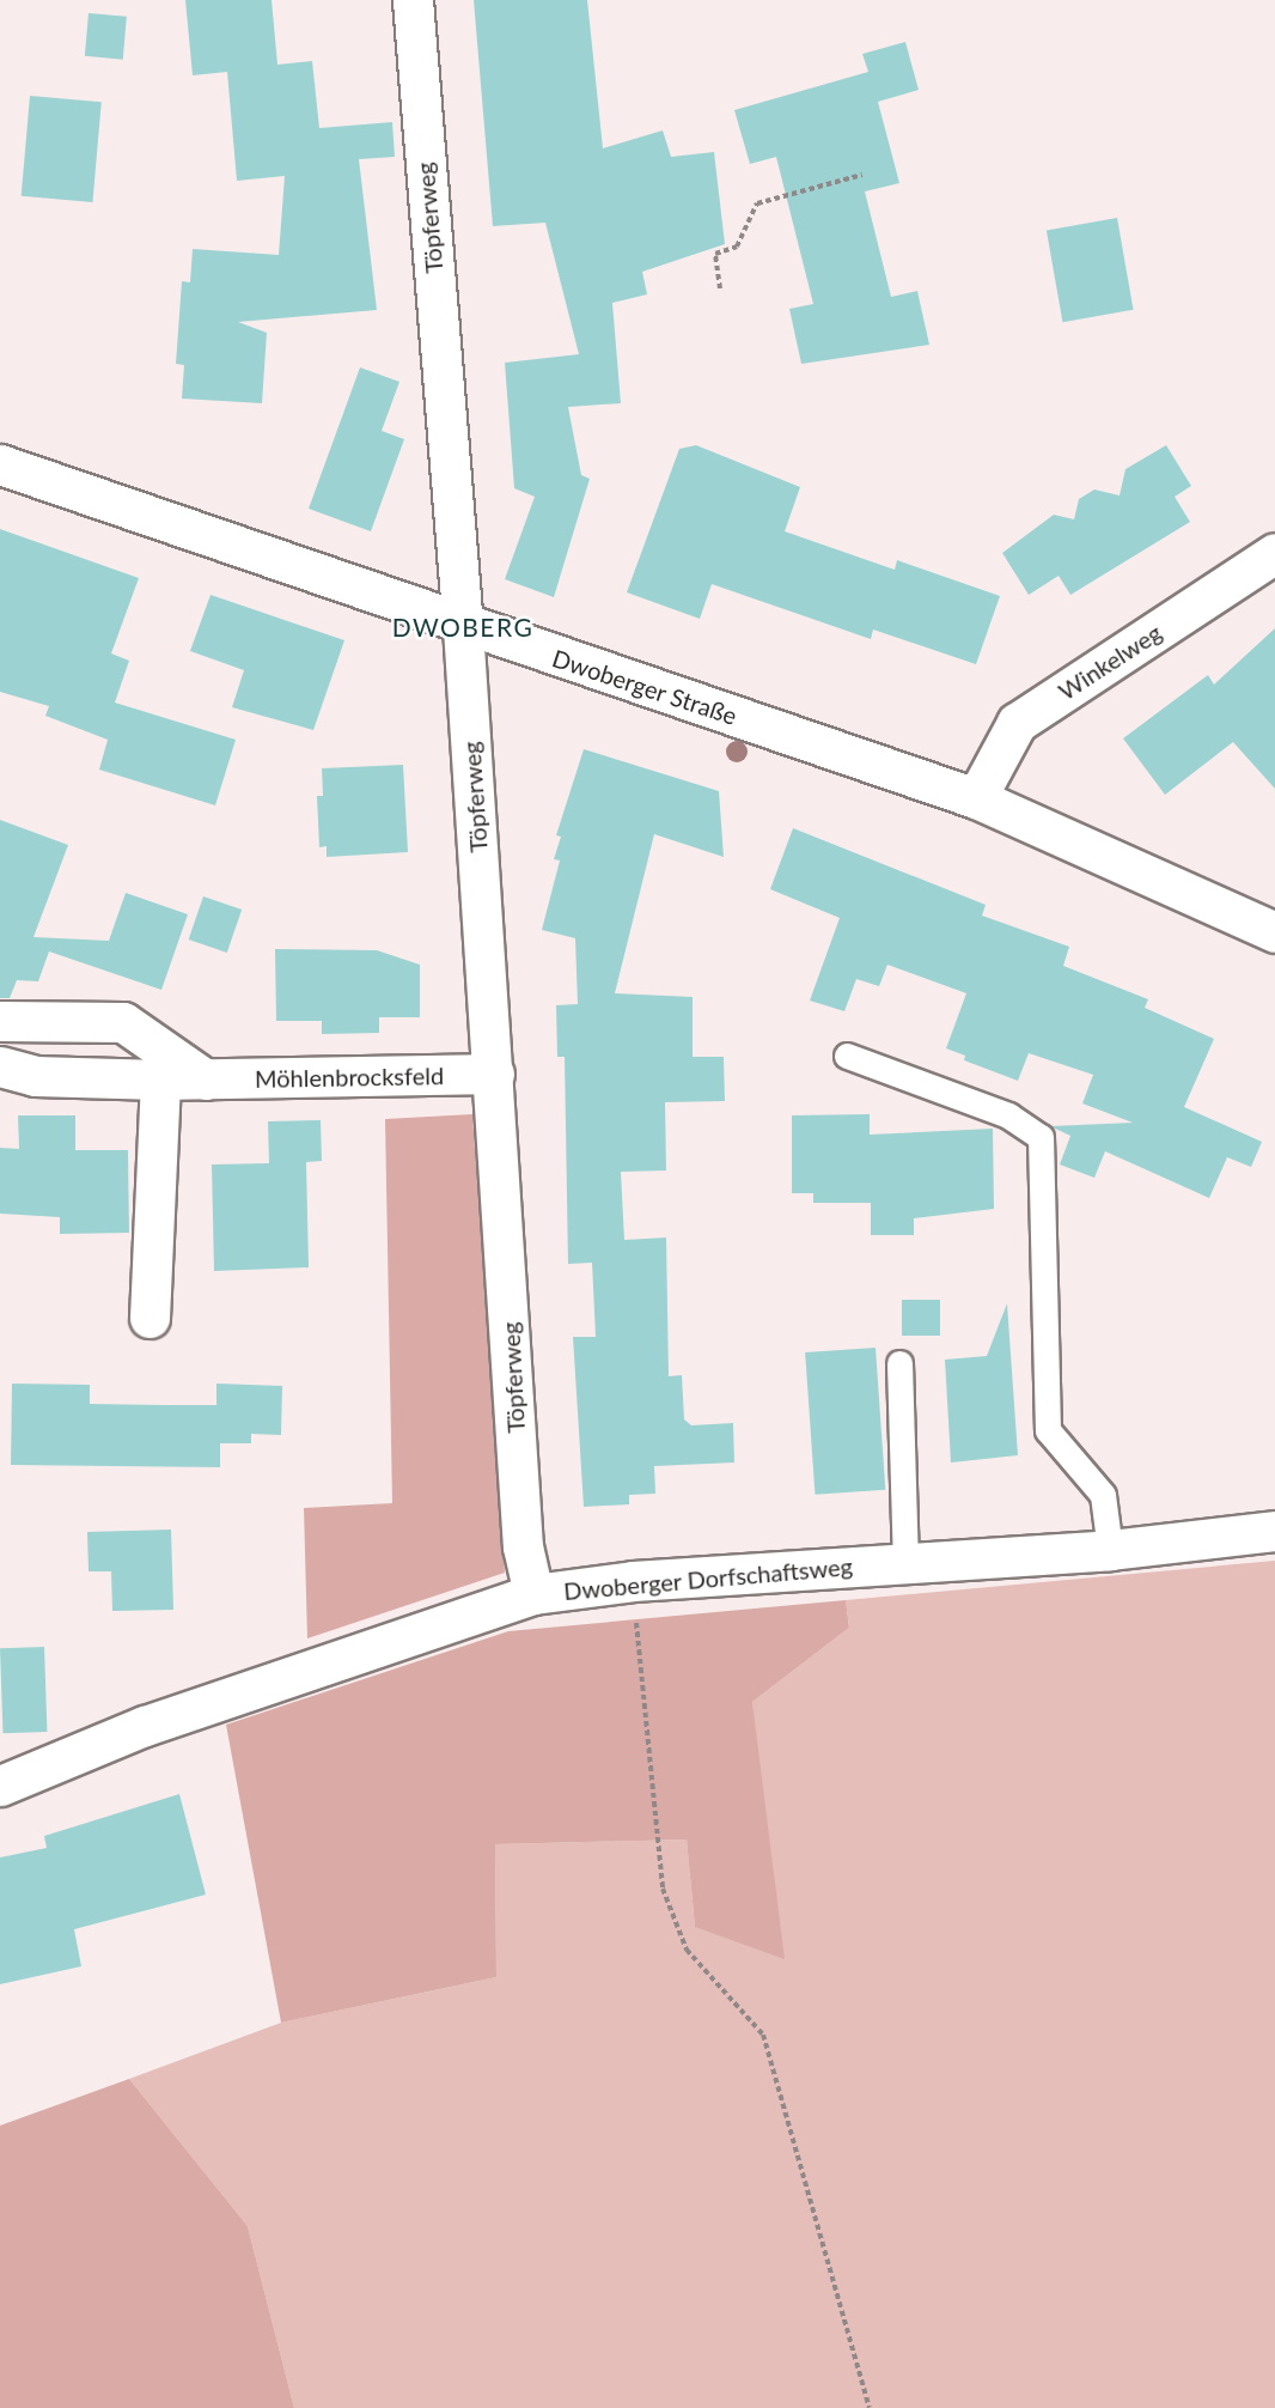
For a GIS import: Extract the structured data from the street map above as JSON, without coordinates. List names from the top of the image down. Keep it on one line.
{"streets":{"street":["Töpferweg","Winkelweg","Dwoberger Straße","Möhlenbrocksfeld","Dwoberger Dorfschaftsweg"]},"crossings":[["Töpferweg","Dwoberger Straße"],["Töpferweg","Möhlenbrocksfeld"],["Töpferweg","Dwoberger Dorfschaftsweg"],["Winkelweg","Dwoberger Straße"]],"districts":["DWOBERG"]}
